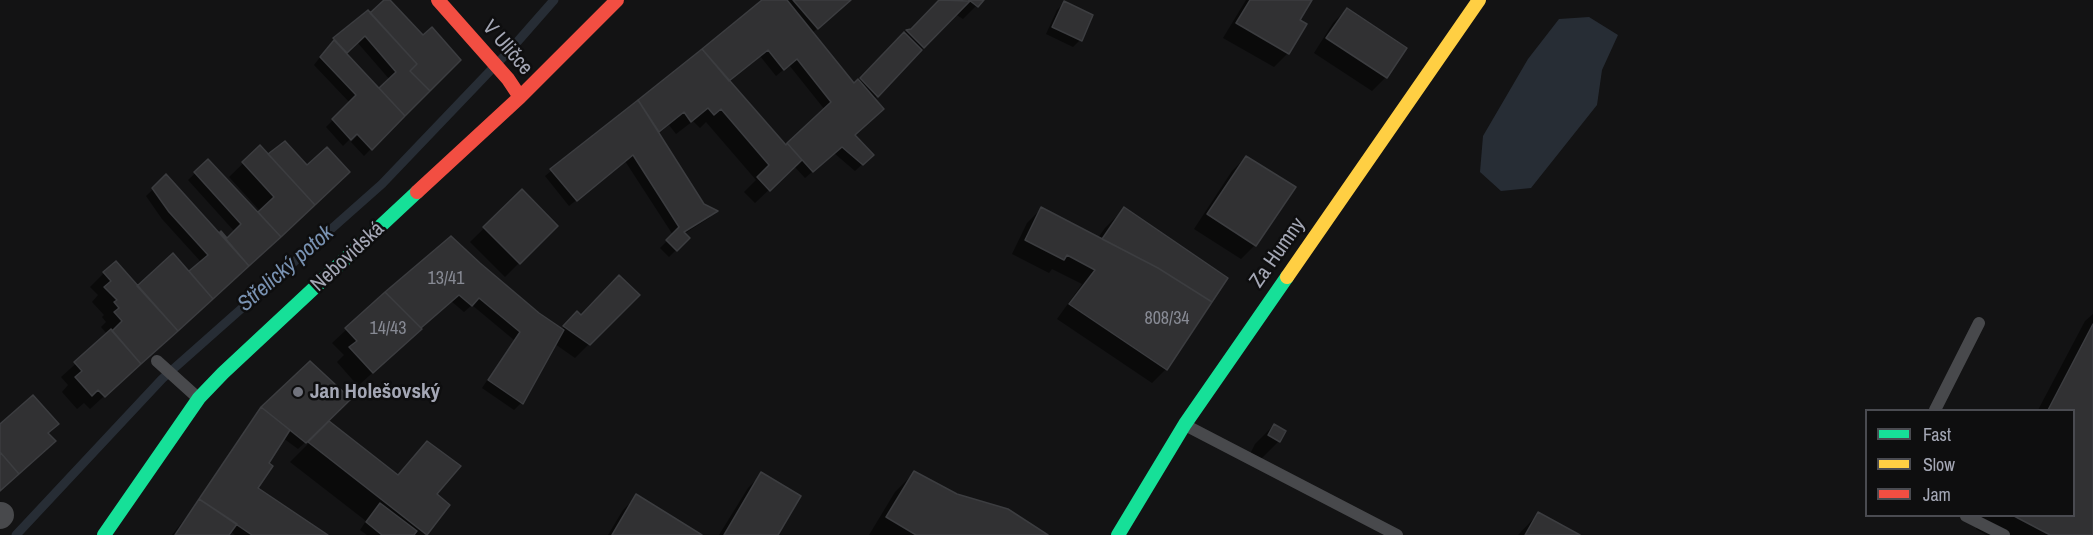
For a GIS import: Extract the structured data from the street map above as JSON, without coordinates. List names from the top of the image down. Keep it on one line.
{"streets":{"street":["V Uličce","Za Humny","Nebovidská"]},"crossings":[["V Uličce","Nebovidská"]],"water":["Střelický potok"],"places":["Jan Holešovský"],"house_numbers":["13/41","808/34","14/43"],"legend":["Fast","Slow","Jam"]}
